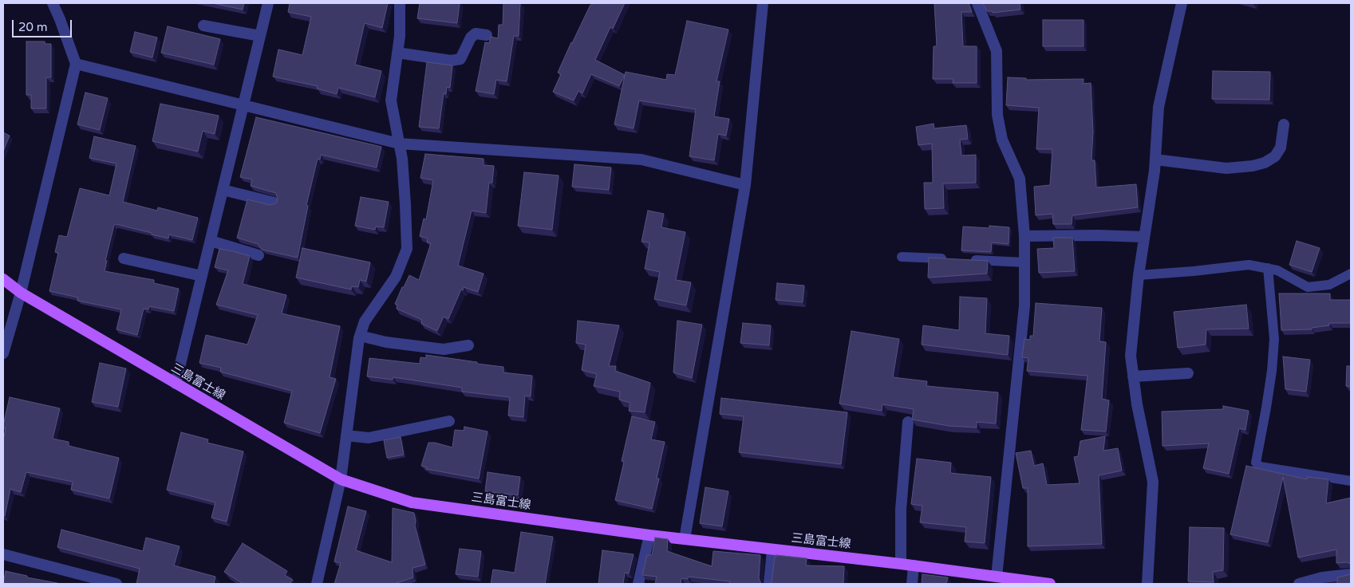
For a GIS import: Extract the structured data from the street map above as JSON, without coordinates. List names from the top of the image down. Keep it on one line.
{"streets":{"main road":["三島富士線"]},"scale_bar":"20 m"}
